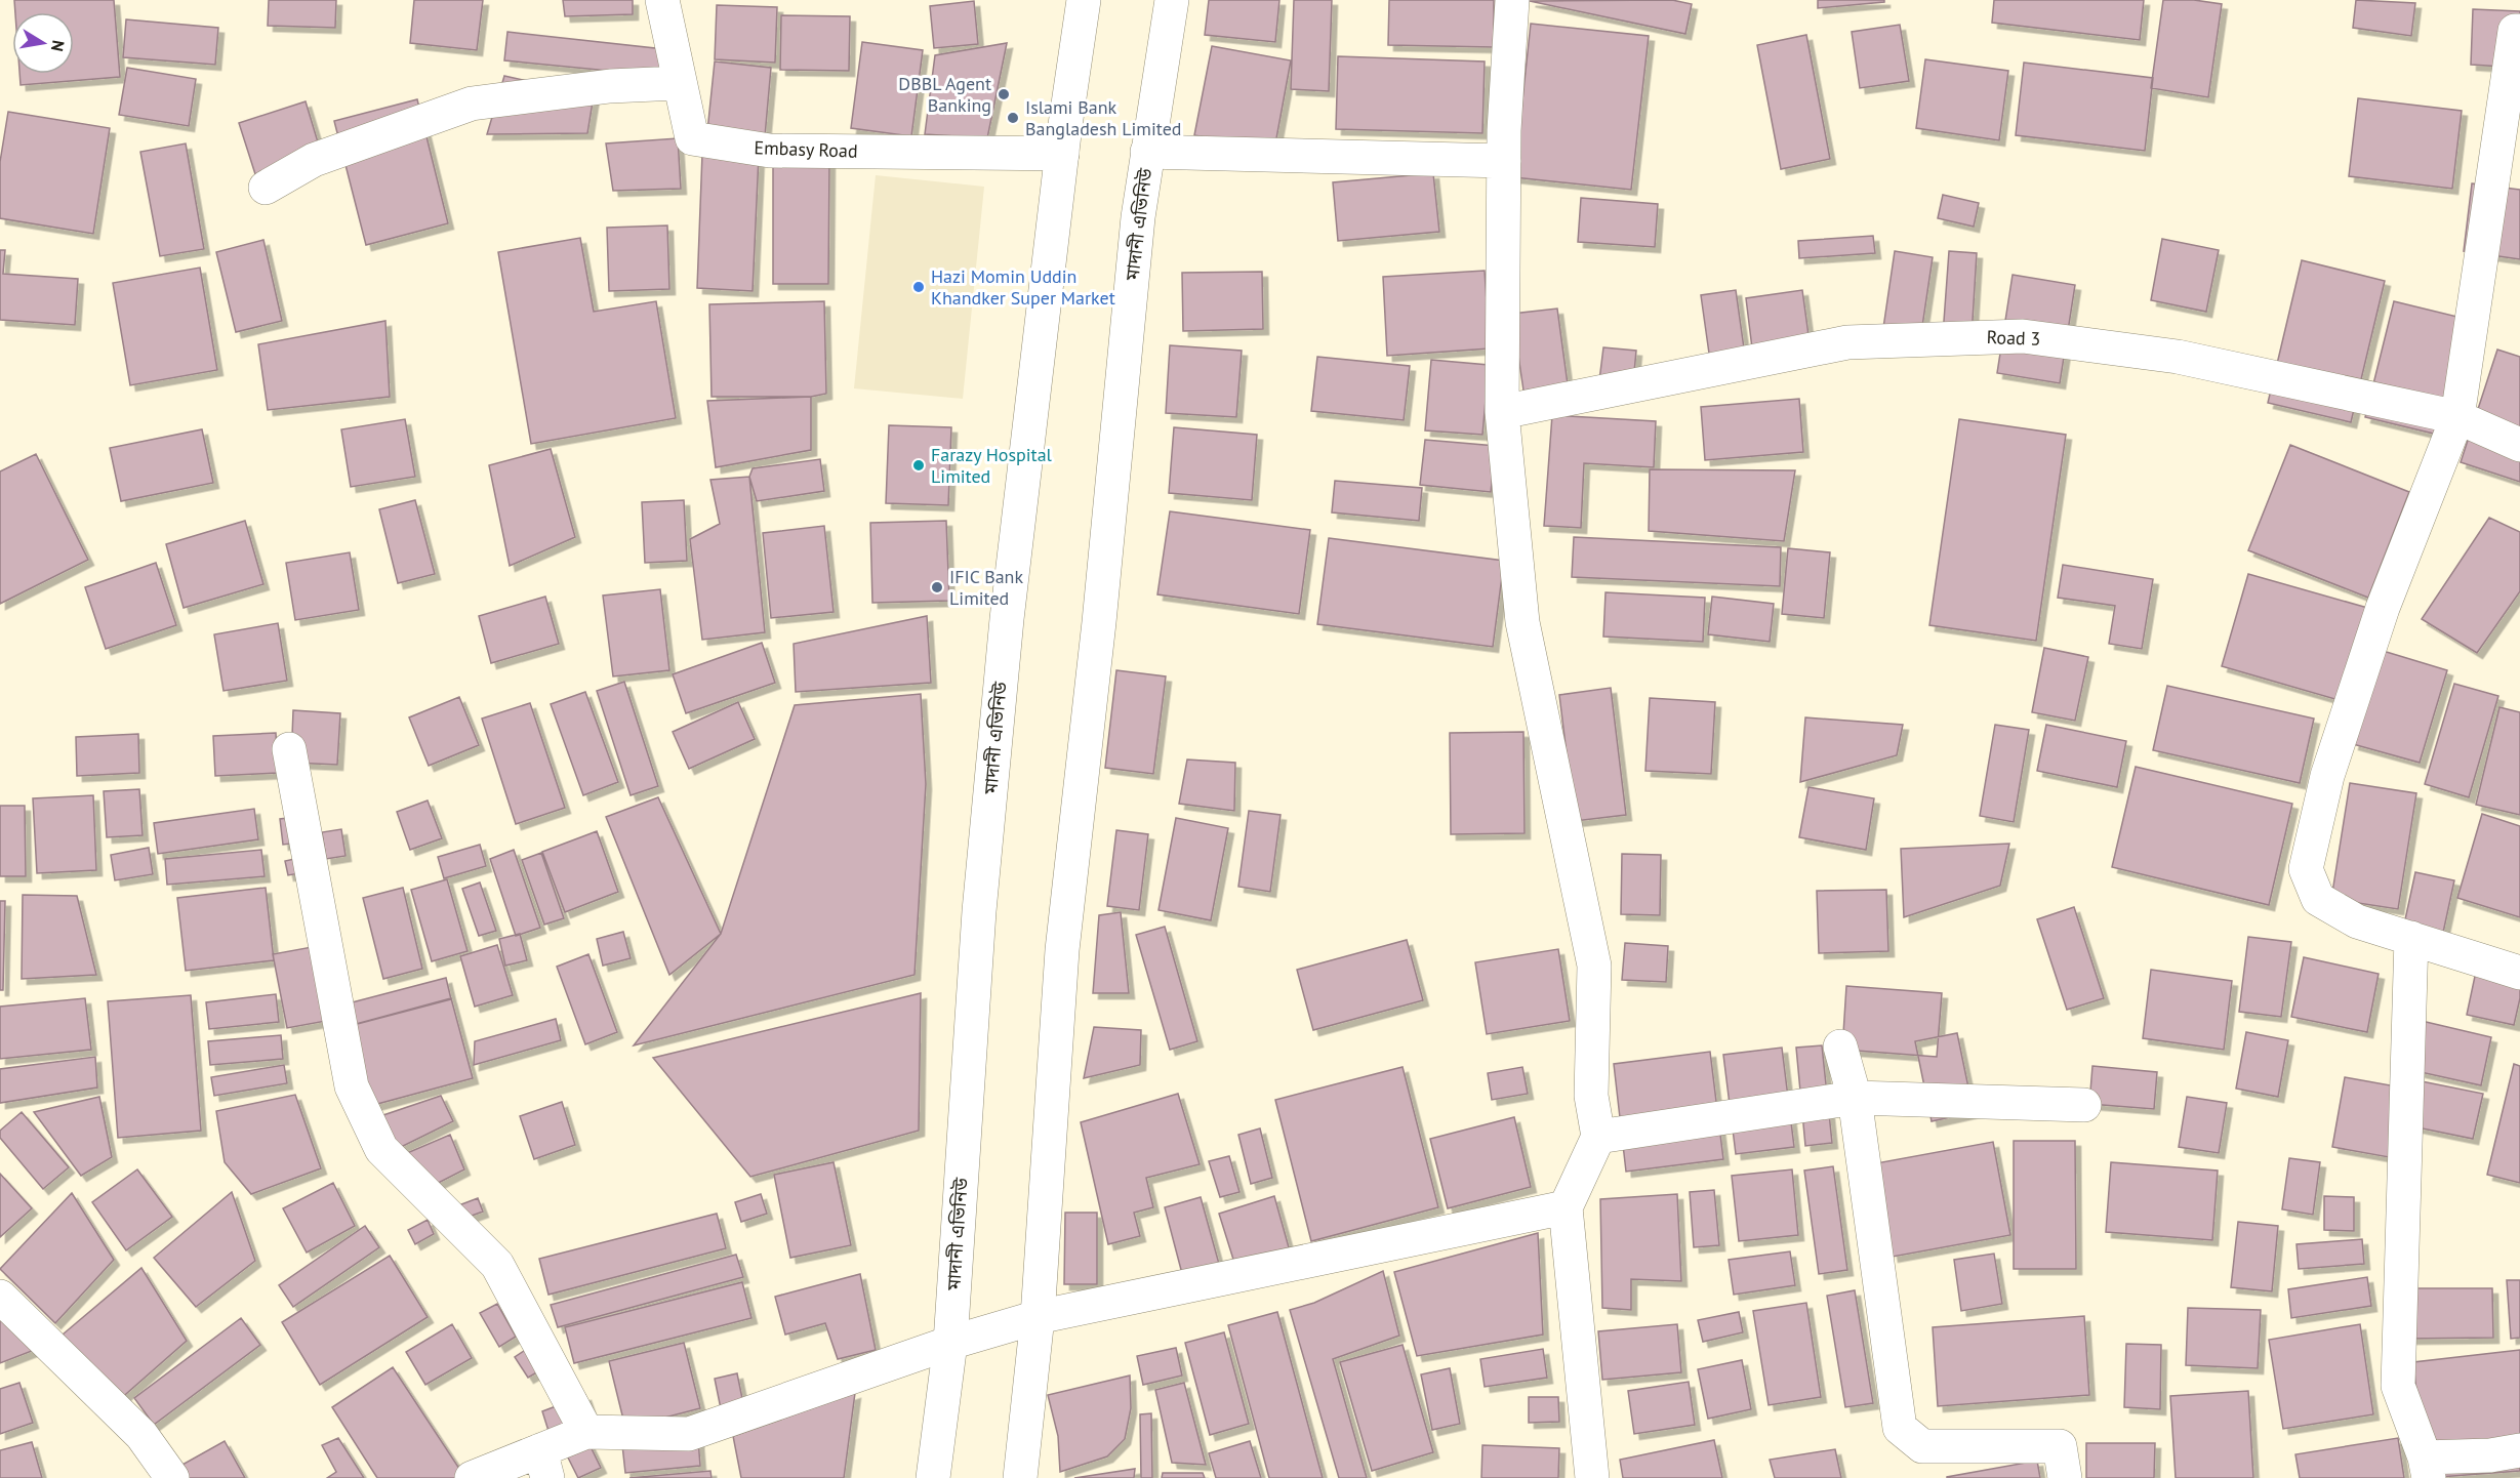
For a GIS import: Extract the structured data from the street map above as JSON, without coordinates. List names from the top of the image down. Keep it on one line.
{"streets":{"street":["Embasy Road","মাদানী এভিনিউ","Road 3"]},"crossings":[["Embasy Road","মাদানী এভিনিউ"]],"places":["DBBL Agent Banking","Islami Bank Bangladesh Limited","Hazi Momin Uddin Khandker Super Market","Farazy Hospital Limited","IFIC Bank Limited"],"north":"right"}
